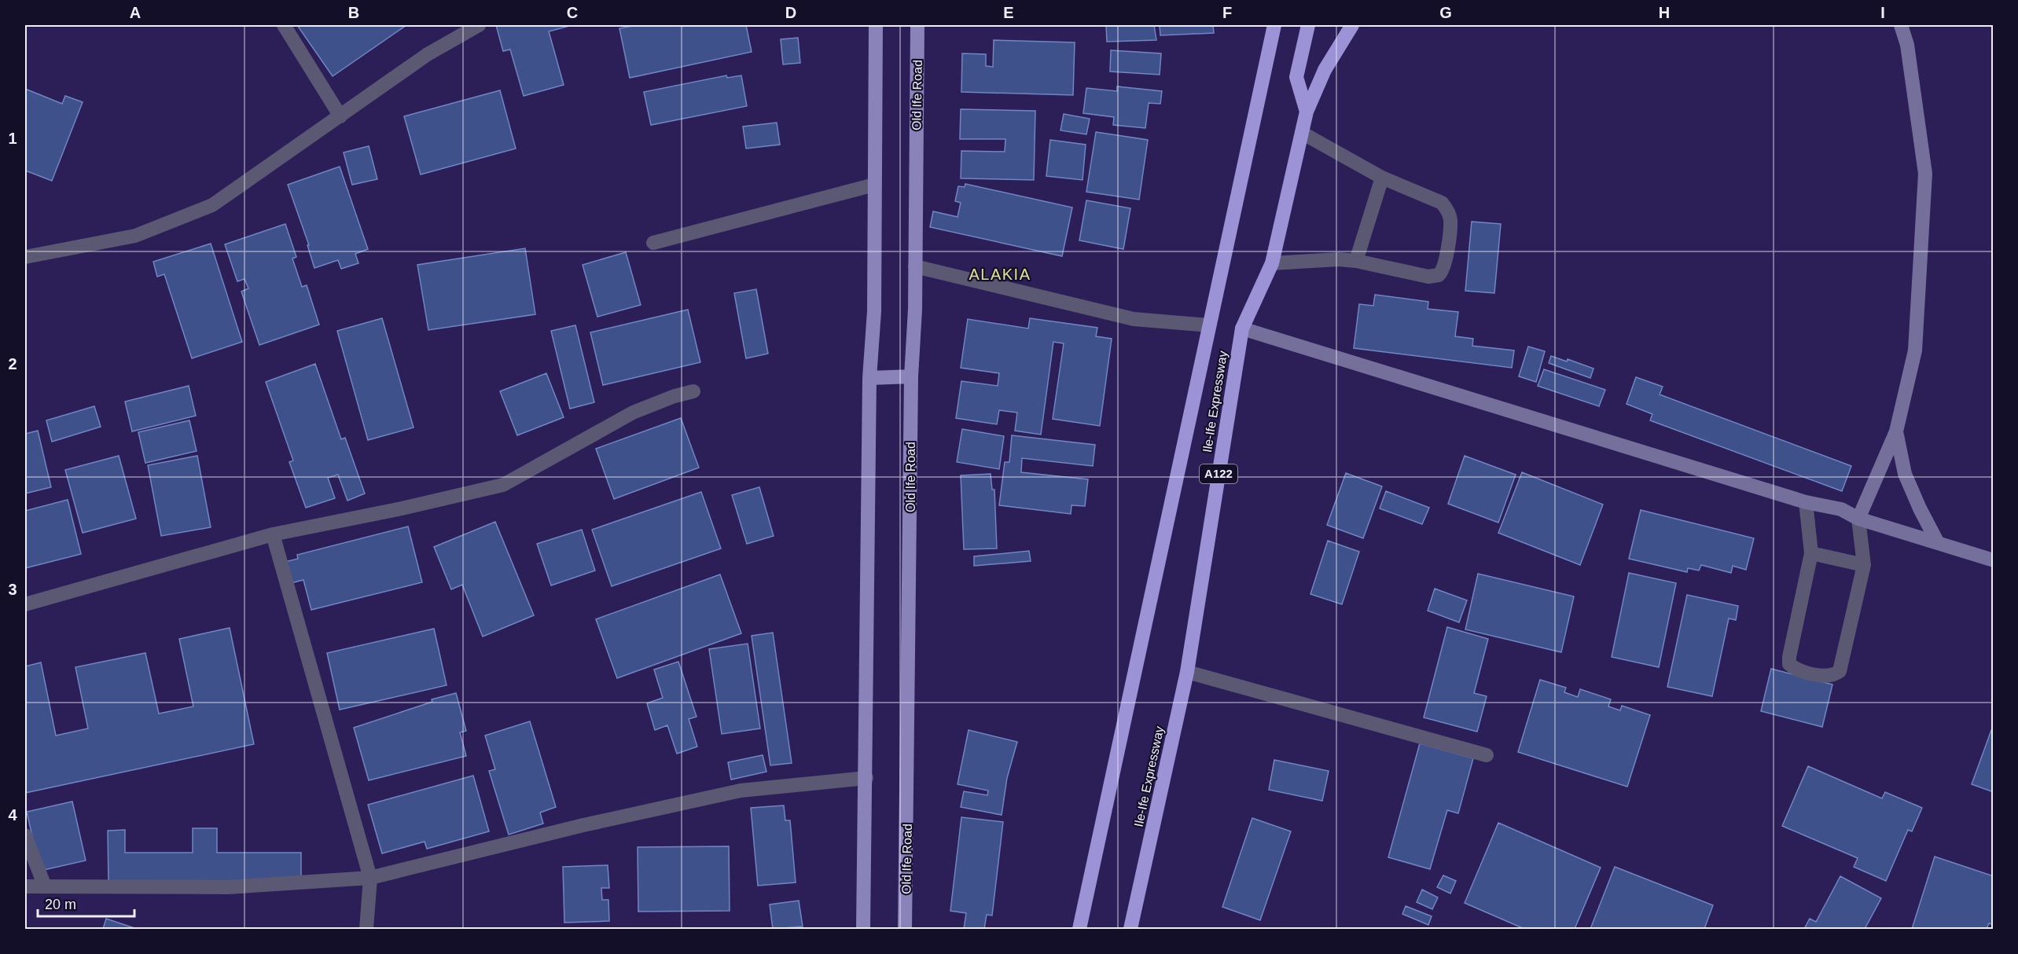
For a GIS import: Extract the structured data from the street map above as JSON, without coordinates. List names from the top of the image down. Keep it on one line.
{"streets":{"highway":["Ile-Ife Expressway","A122"],"main road":["Old Ife Road"]},"districts":["ALAKIA"],"scale_bar":"20 m","grid":{"columns":["A","B","C","D","E","F","G","H","I"],"rows":["1","2","3","4"]}}
